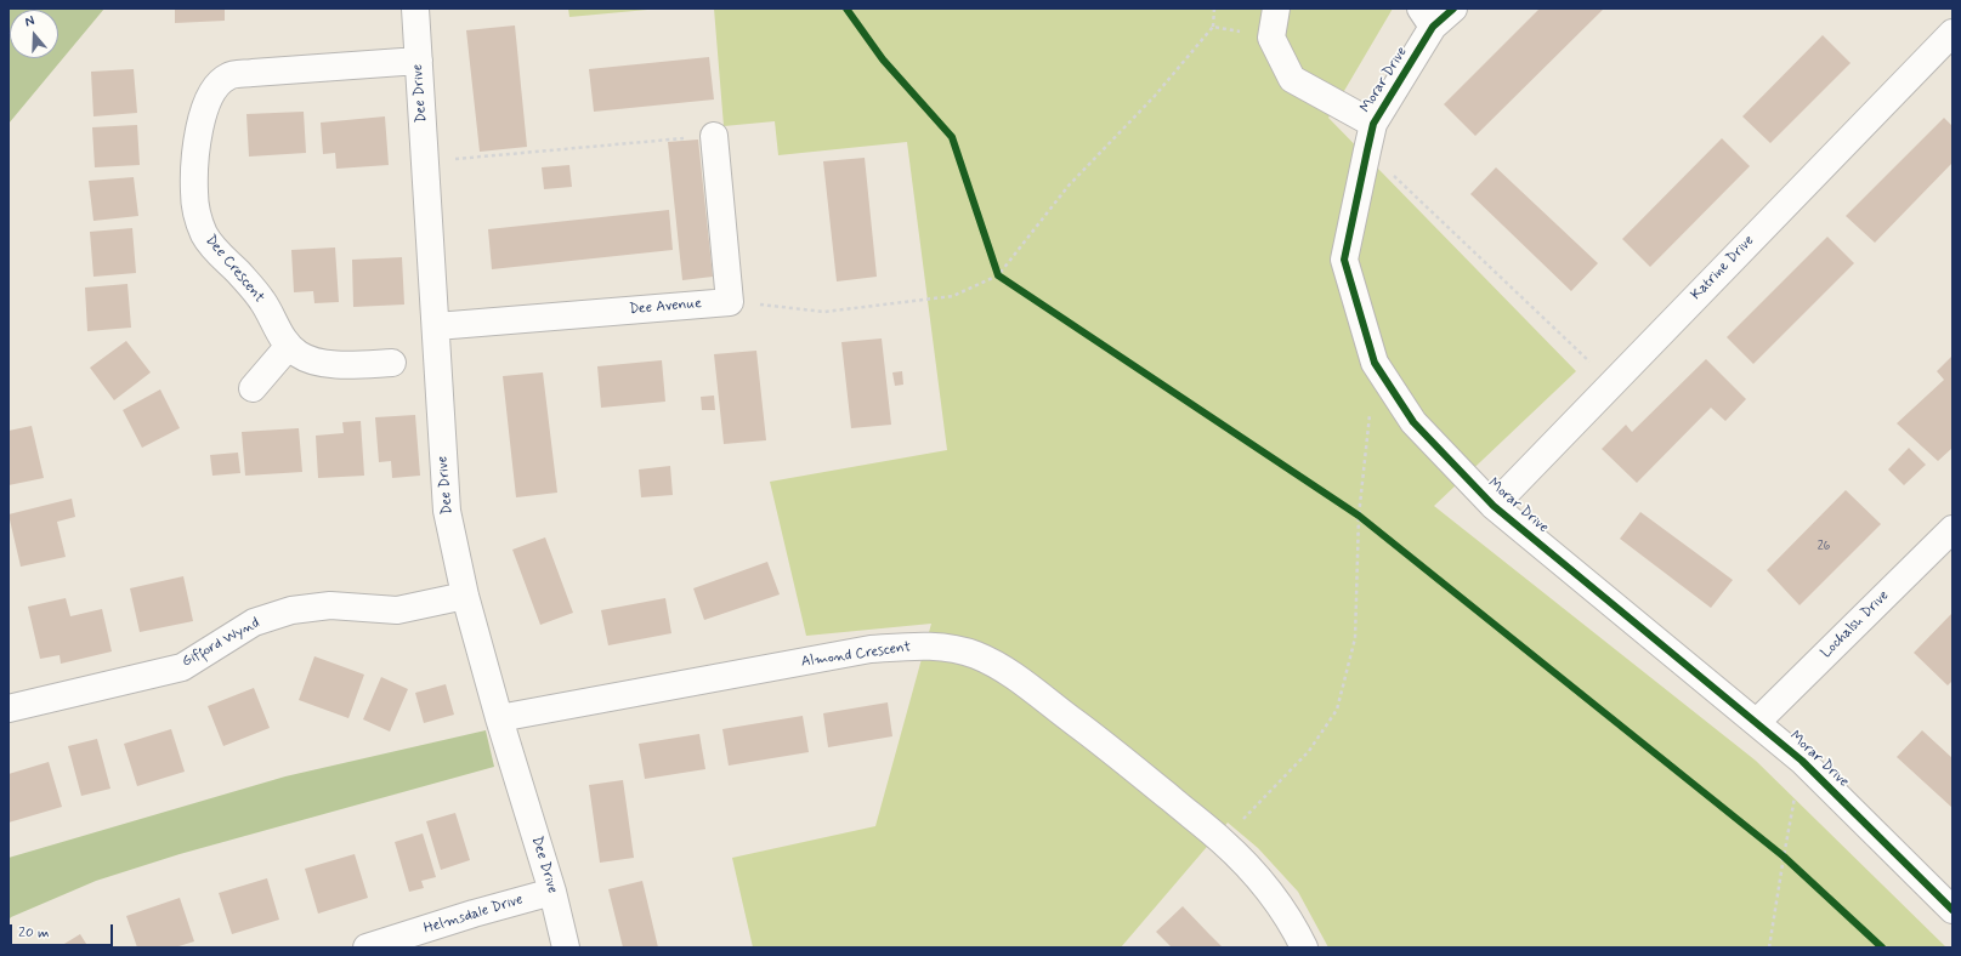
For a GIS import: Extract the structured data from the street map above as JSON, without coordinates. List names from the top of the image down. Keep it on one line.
{"streets":{"street":["Morar Drive","Dee Drive","Katrine Drive","Dee Crescent","Dee Avenue","Lochalsh Drive","Gifford Wynd","Almond Crescent","Helmsdale Drive"]},"crossings":[["Morar Drive","Katrine Drive"],["Morar Drive","Lochalsh Drive"],["Dee Drive","Dee Crescent"],["Dee Drive","Dee Avenue"],["Dee Drive","Gifford Wynd"],["Dee Drive","Almond Crescent"],["Dee Drive","Helmsdale Drive"]],"house_numbers":["26"],"scale_bar":"20 m","north":"top"}
